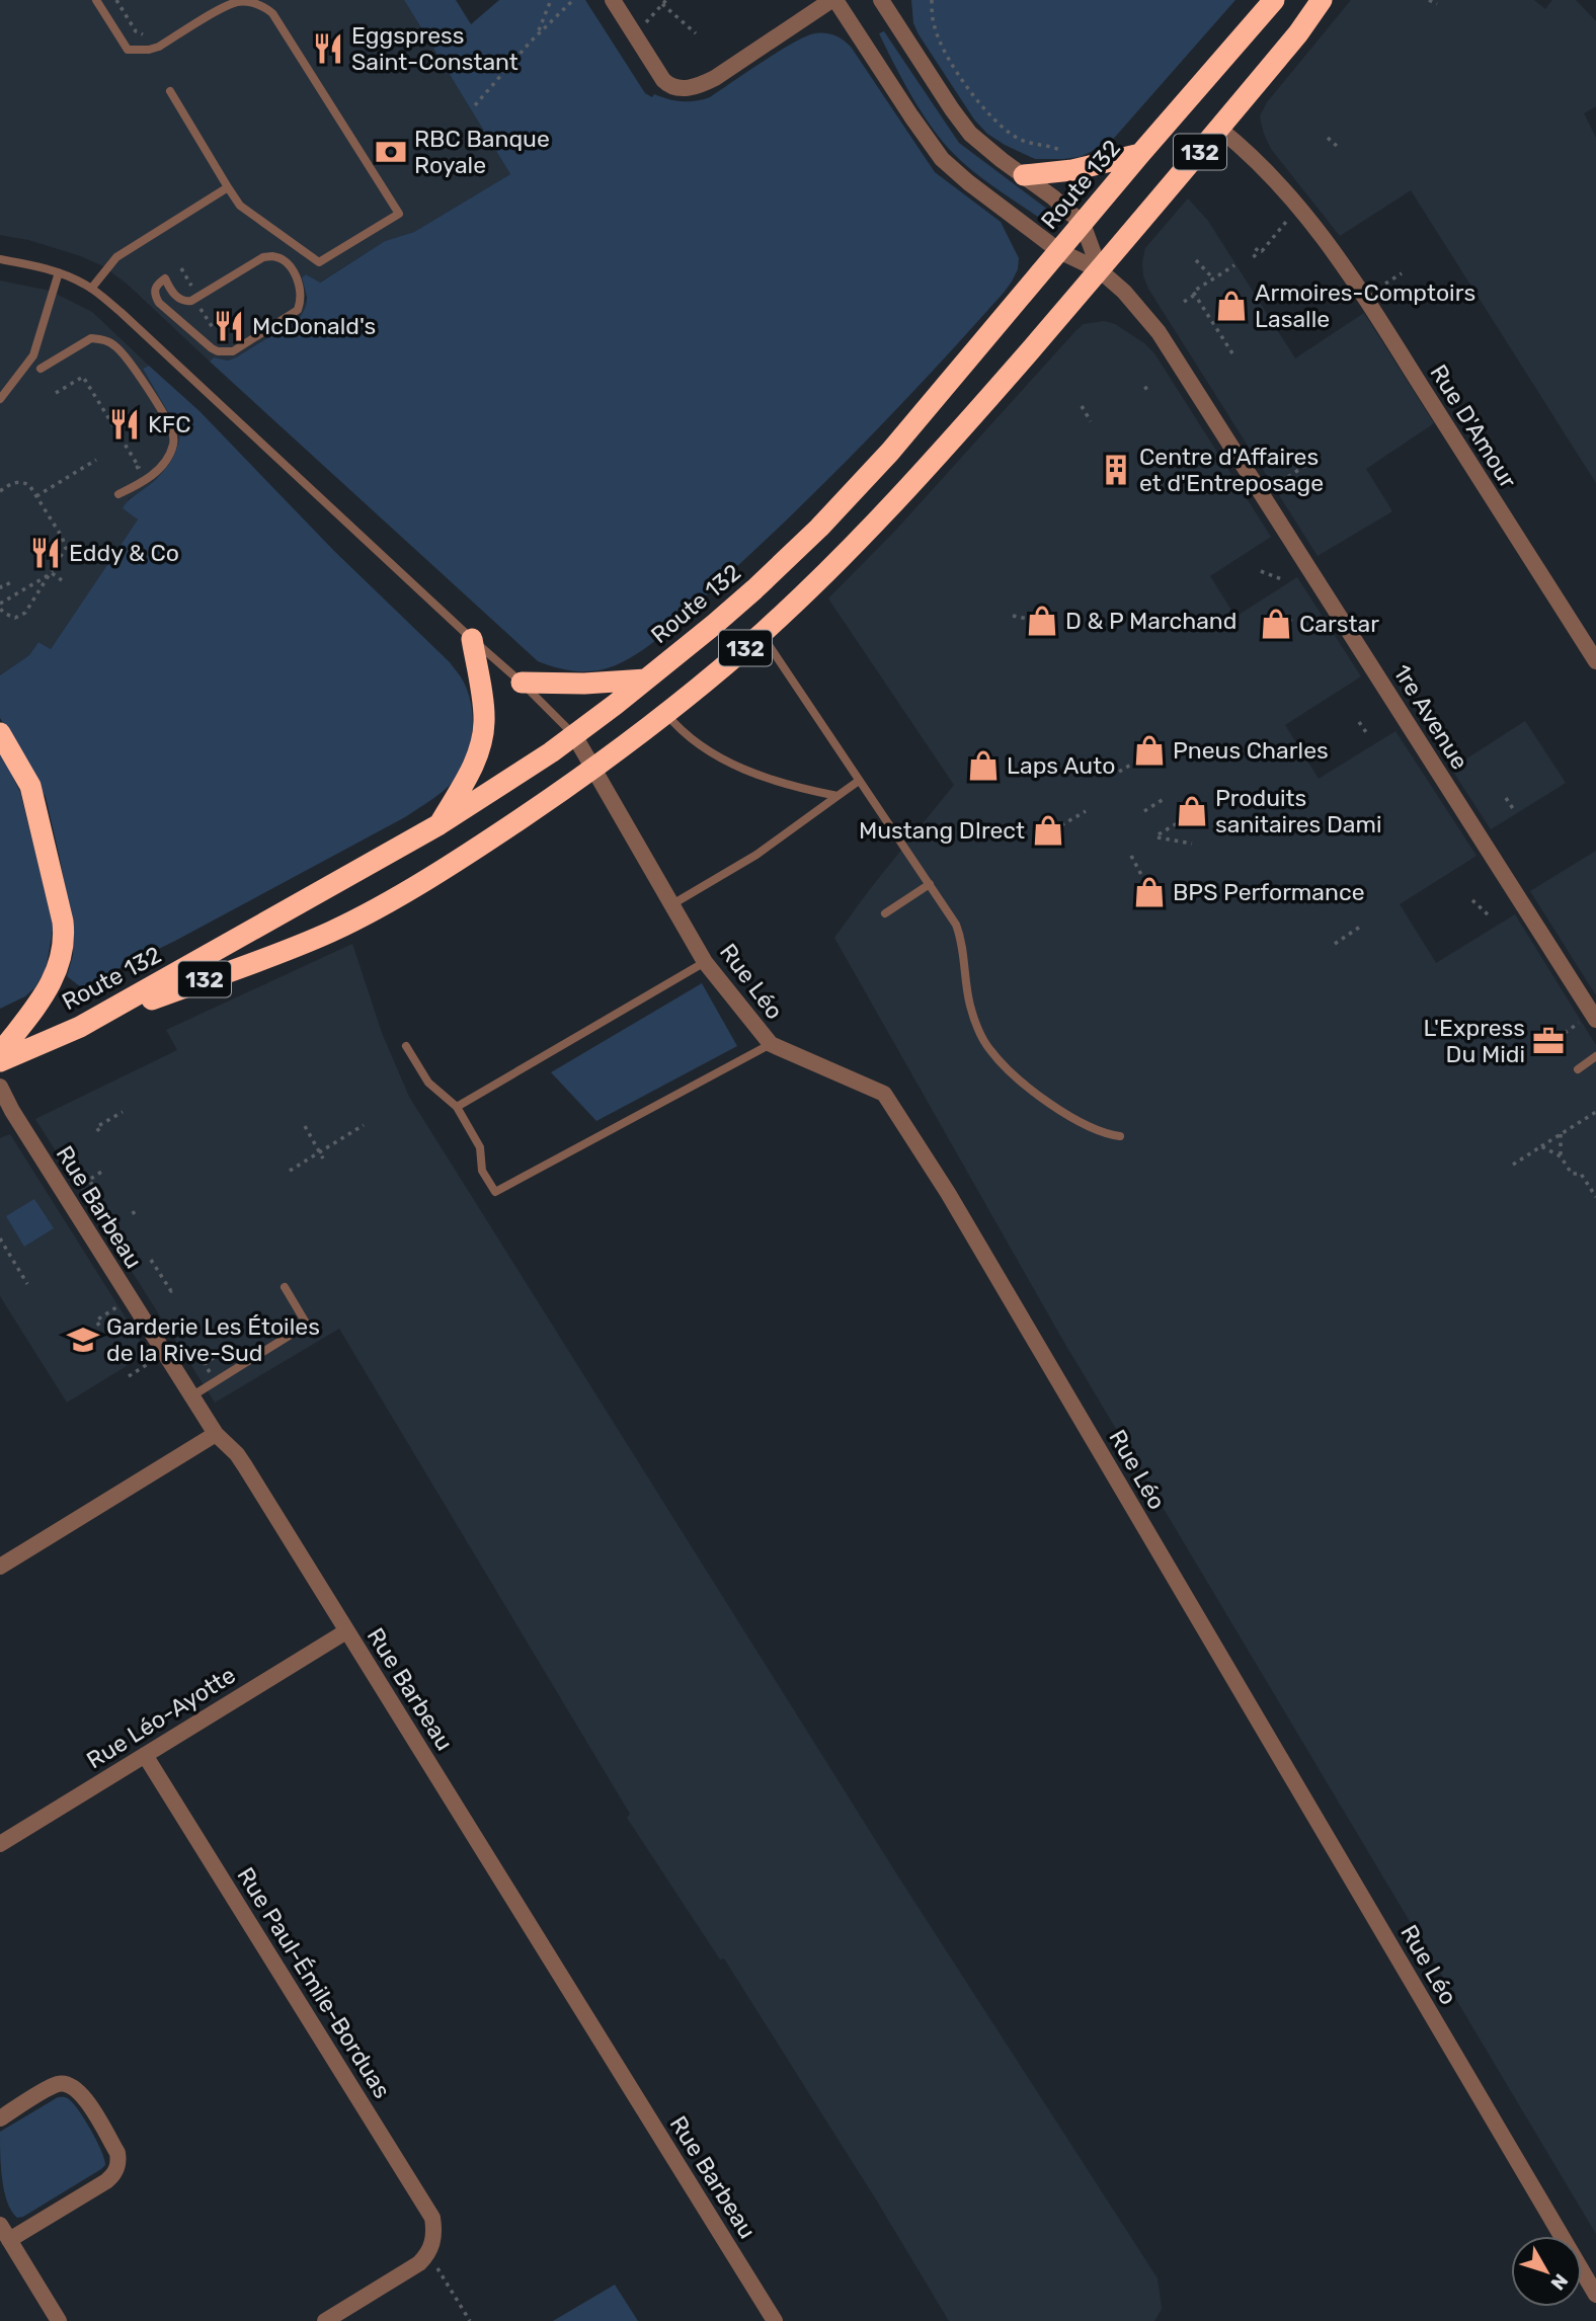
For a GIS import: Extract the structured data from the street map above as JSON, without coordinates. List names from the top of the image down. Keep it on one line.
{"streets":{"highway":["132","Route 132"],"street":["Rue D'Amour","1re Avenue","Rue Léo","Rue Barbeau","Rue Léo-Ayotte","Rue Paul-Émile-Borduas"]},"crossings":[["132","Route 132"],["132","Rue D'Amour"],["132","1re Avenue"],["132","Rue Léo"],["Route 132","Rue Léo"],["Rue Barbeau","Rue Léo-Ayotte"],["Rue Léo-Ayotte","Rue Paul-Émile-Borduas"]],"places":{"restaurant":["Eggspress Saint-Constant","McDonald's","KFC","Eddy & Co"],"bank":["RBC Banque Royale"],"shop":["Armoires-Comptoirs Lasalle","D & P Marchand","Carstar","Pneus Charles","Laps Auto","Produits sanitaires Dami","Mustang DIrect","BPS Performance"],"building":["Centre d'Affaires et d'Entreposage"],"office":["L'Express Du Midi"],"school or university":["Garderie Les Étoiles de la Rive-Sud"]},"north":"bottom right"}
